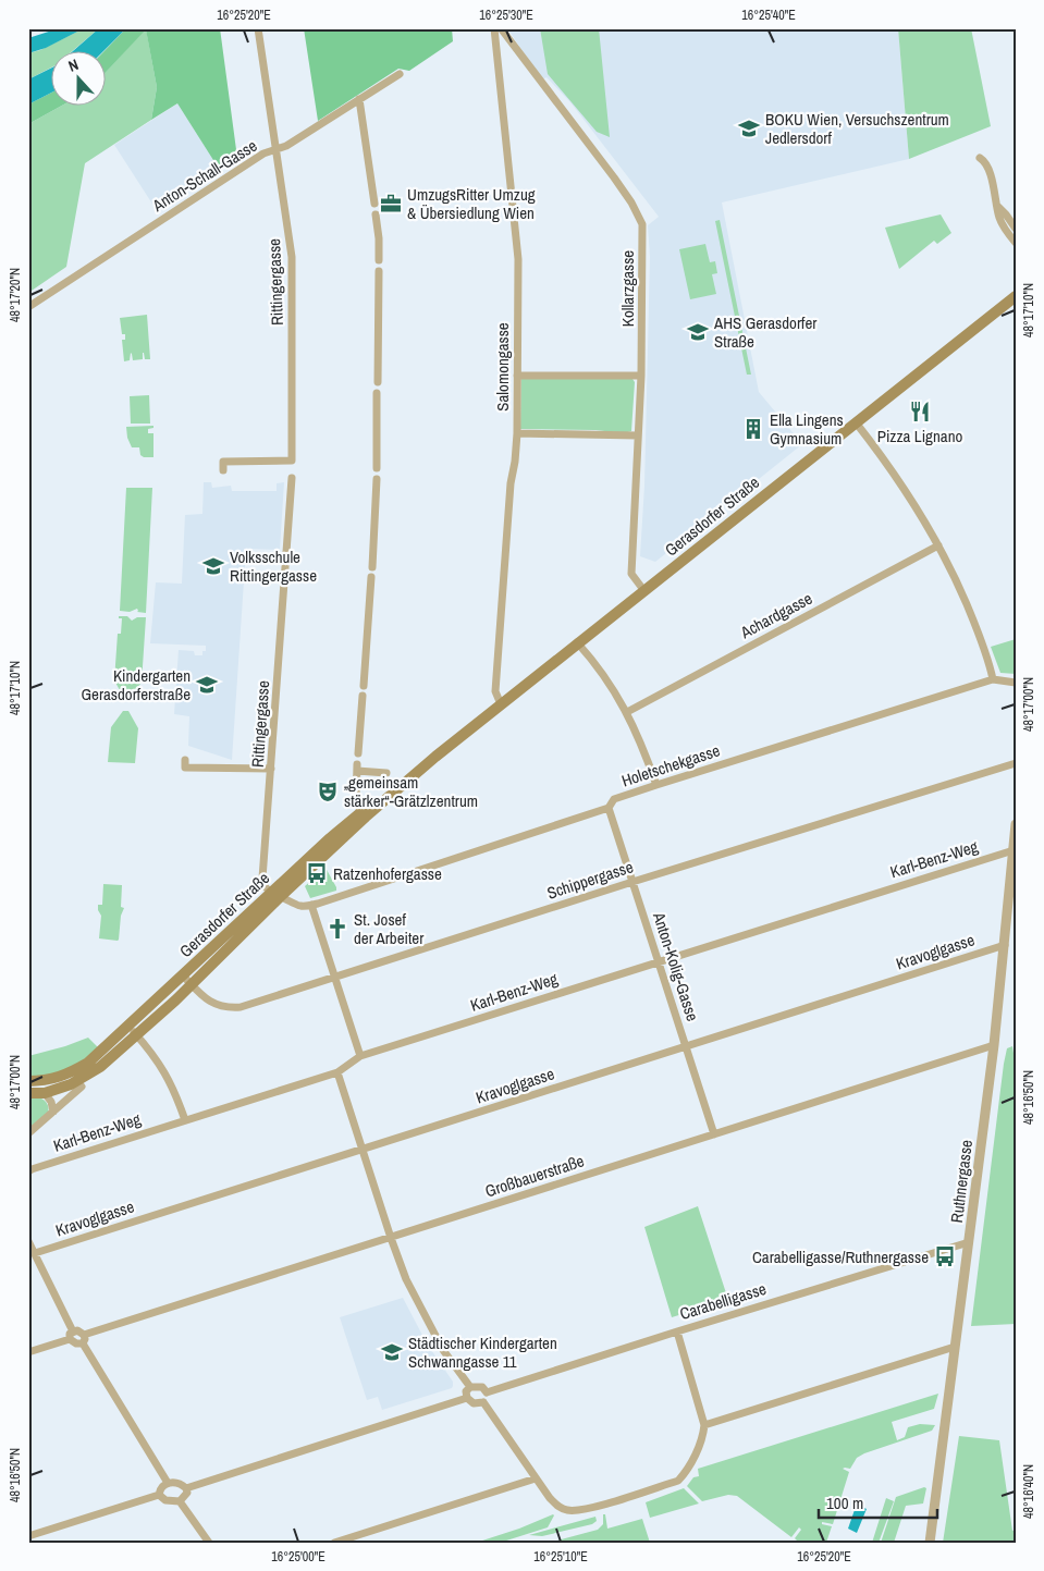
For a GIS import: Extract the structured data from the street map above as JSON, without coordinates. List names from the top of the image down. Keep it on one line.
{"streets":{"main road":["Gerasdorfer Straße"],"street":["Anton-Schall-Gasse","Rittingergasse","Kollarzgasse","Salomongasse","Achardgasse","Holetschekgasse","Karl-Benz-Weg","Schippergasse","Kravoglgasse","Anton-Kolig-Gasse","Großbauerstraße","Ruthnergasse","Carabelligasse"]},"crossings":[["Anton-Schall-Gasse","Rittingergasse"],["Rittingergasse","Gerasdorfer Straße"],["Kollarzgasse","Gerasdorfer Straße"],["Salomongasse","Gerasdorfer Straße"],["Gerasdorfer Straße","Schippergasse"],["Holetschekgasse","Anton-Kolig-Gasse"],["Karl-Benz-Weg","Anton-Kolig-Gasse"],["Karl-Benz-Weg","Ruthnergasse"],["Schippergasse","Anton-Kolig-Gasse"],["Kravoglgasse","Anton-Kolig-Gasse"],["Kravoglgasse","Ruthnergasse"],["Anton-Kolig-Gasse","Großbauerstraße"],["Großbauerstraße","Ruthnergasse"],["Ruthnergasse","Carabelligasse"]],"places":{"school or university":["BOKU Wien, Versuchszentrum Jedlersdorf","AHS Gerasdorfer Straße","Volksschule Rittingergasse","Kindergarten Gerasdorferstraße","Städtischer Kindergarten Schwanngasse 11"],"office":["UmzugsRitter Umzug & Übersiedlung Wien"],"restaurant":["Pizza Lignano"],"building":["Ella Lingens Gymnasium"],"theatre":["„gemeinsam stärker“-Grätzlzentrum"],"bus stop":["Ratzenhofergasse","Carabelligasse/Ruthnergasse"],"church":["St. Josef der Arbeiter"]},"scale_bar":"100 m","north":"top","coordinates":["16°25'20\"E","16°25'30\"E","16°25'40\"E","48°17'20\"N","48°17'10\"N","48°17'00\"N","48°16'50\"N","48°16'40\"N","16°25'00\"E","16°25'10\"E"]}
